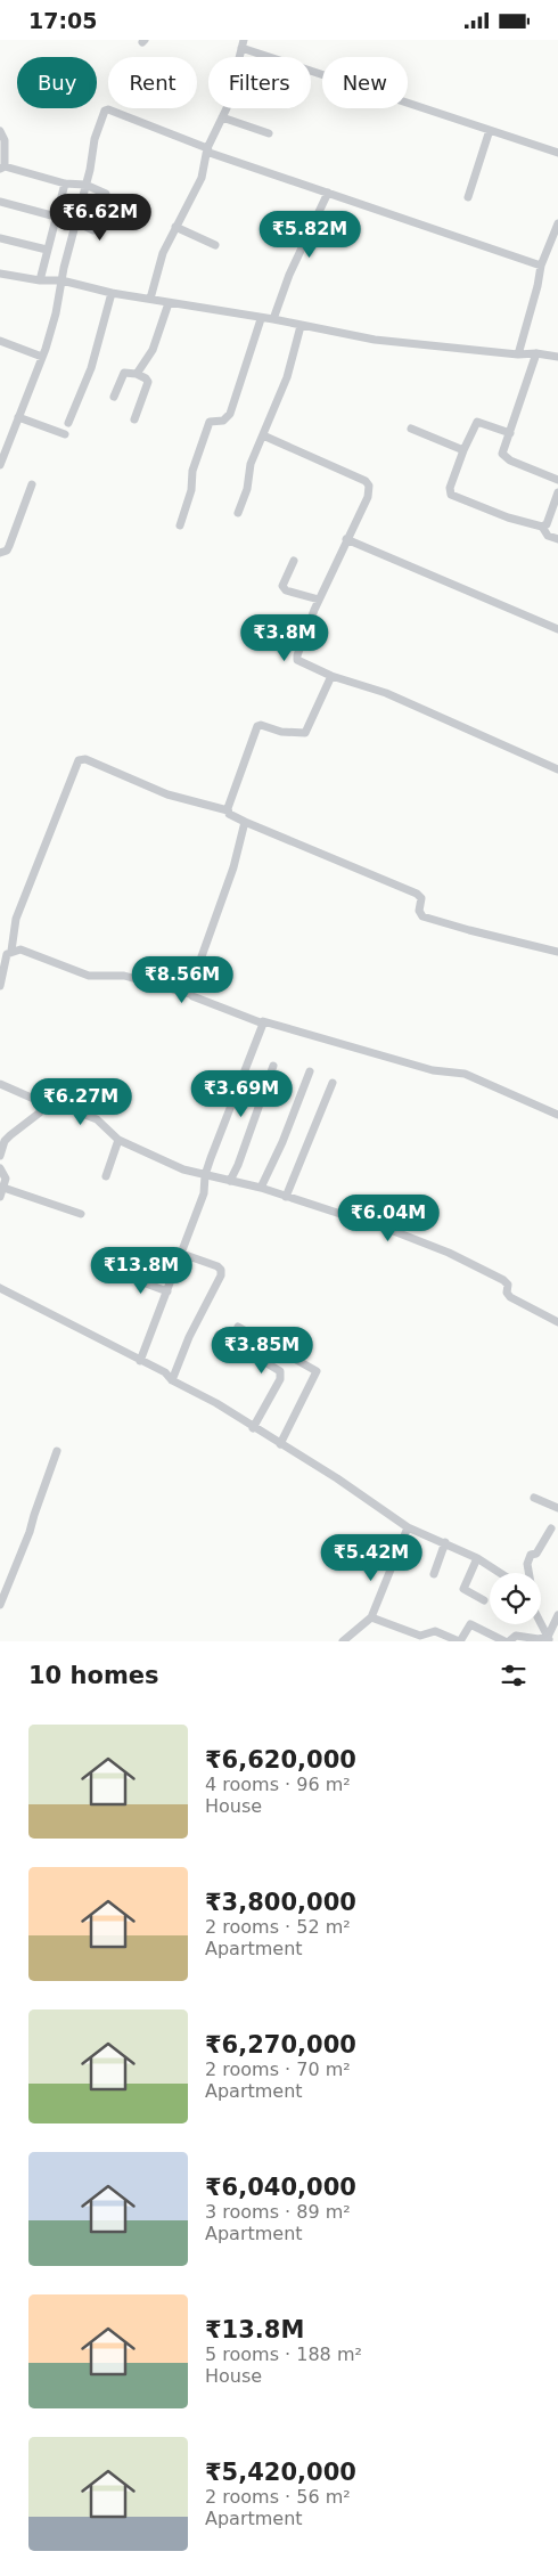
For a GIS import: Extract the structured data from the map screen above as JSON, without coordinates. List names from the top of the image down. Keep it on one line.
{"page":{"status":"17:05","chip":["Buy","Rent","Filters","New"],"price":["₹6.62M","₹5.82M","₹3.8M","₹8.56M","₹3.69M","₹6.27M","₹6.04M","₹13.8M","₹3.85M","₹5.42M"],"heading":"10 homes","list":[{"name":"₹6,620,000","note":"4 rooms · 96 m² · House"},{"name":"₹3,800,000","note":"2 rooms · 52 m² · Apartment"},{"name":"₹6,270,000","note":"2 rooms · 70 m² · Apartment"},{"name":"₹6,040,000","note":"3 rooms · 89 m² · Apartment"},{"name":"₹13.8M","note":"5 rooms · 188 m² · House"},{"name":"₹5,420,000","note":"2 rooms · 56 m² · Apartment"}]}}
